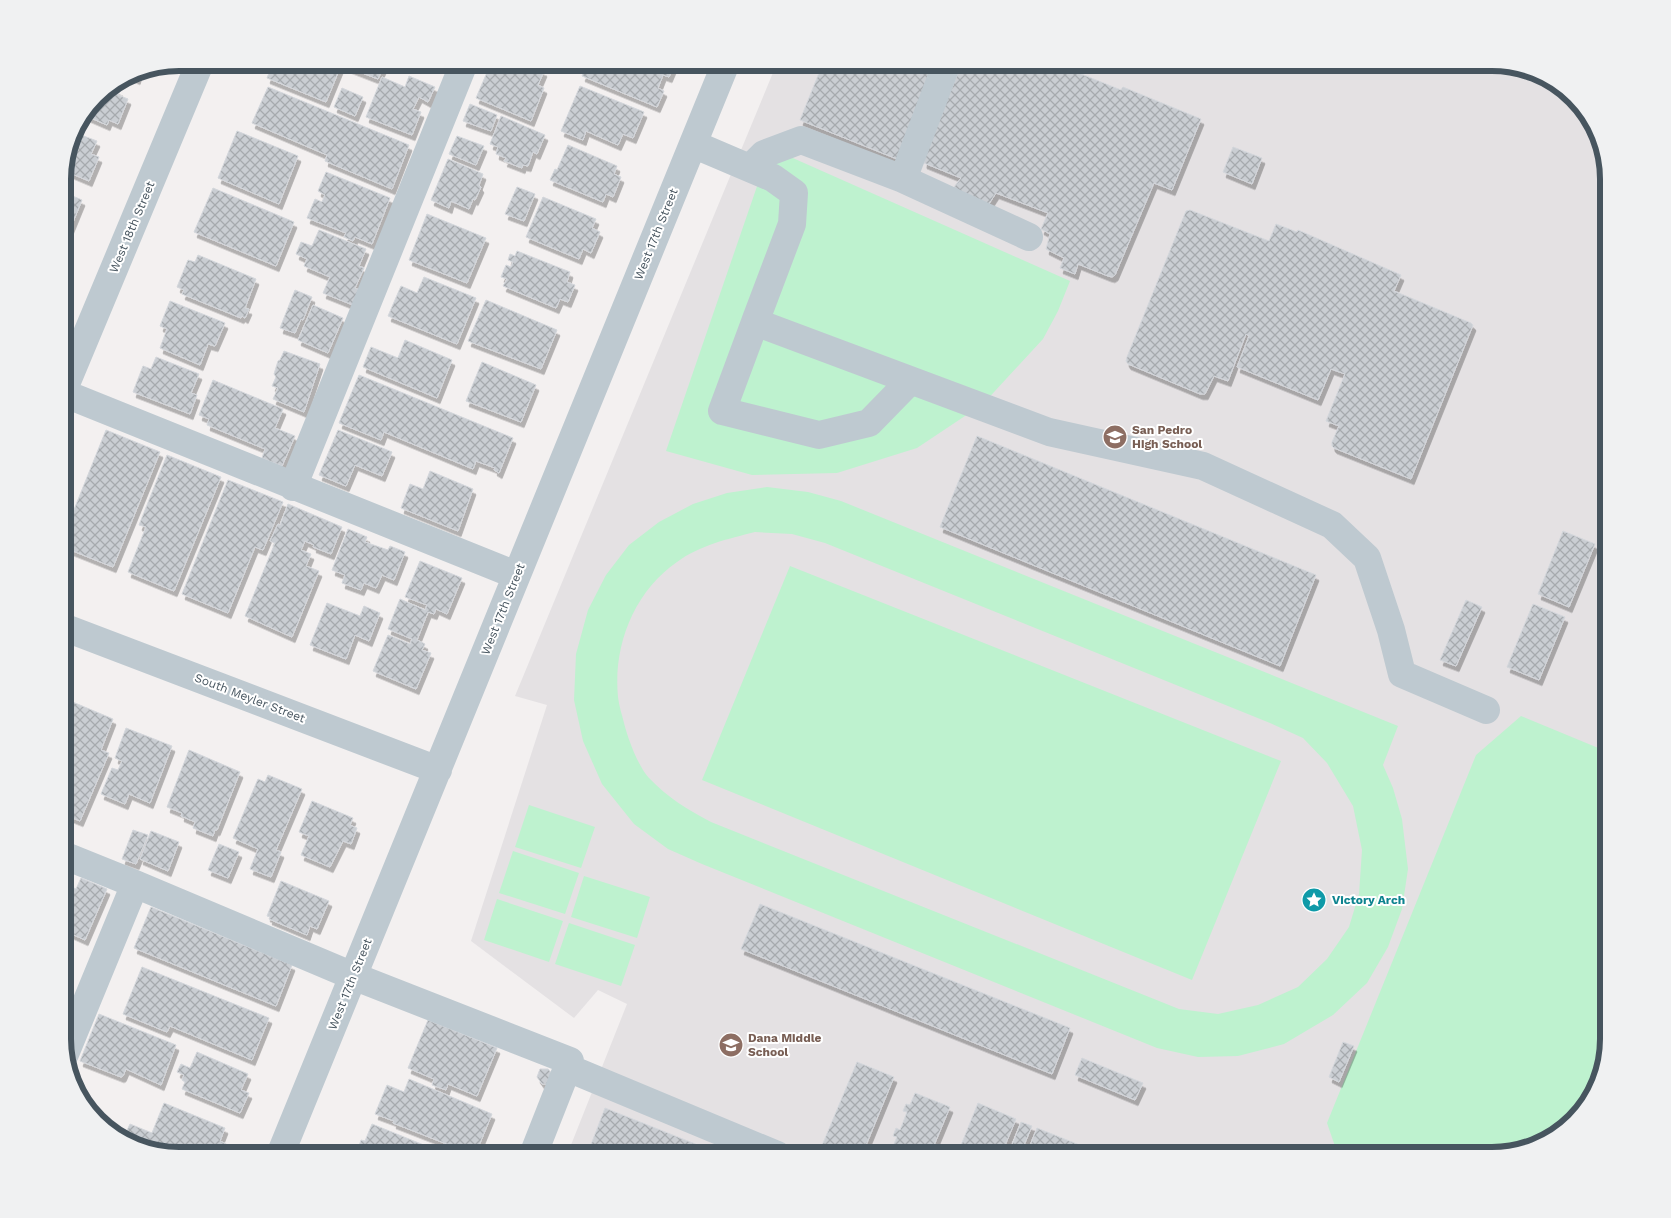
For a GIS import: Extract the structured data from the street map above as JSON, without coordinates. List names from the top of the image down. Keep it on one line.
{"streets":{"street":["West 18th Street","West 17th Street","South Meyler Street"]},"crossings":[["West 17th Street","South Meyler Street"]],"places":{"school or university":["San Pedro High School","Dana Middle School"],"place":["Victory Arch"]}}
